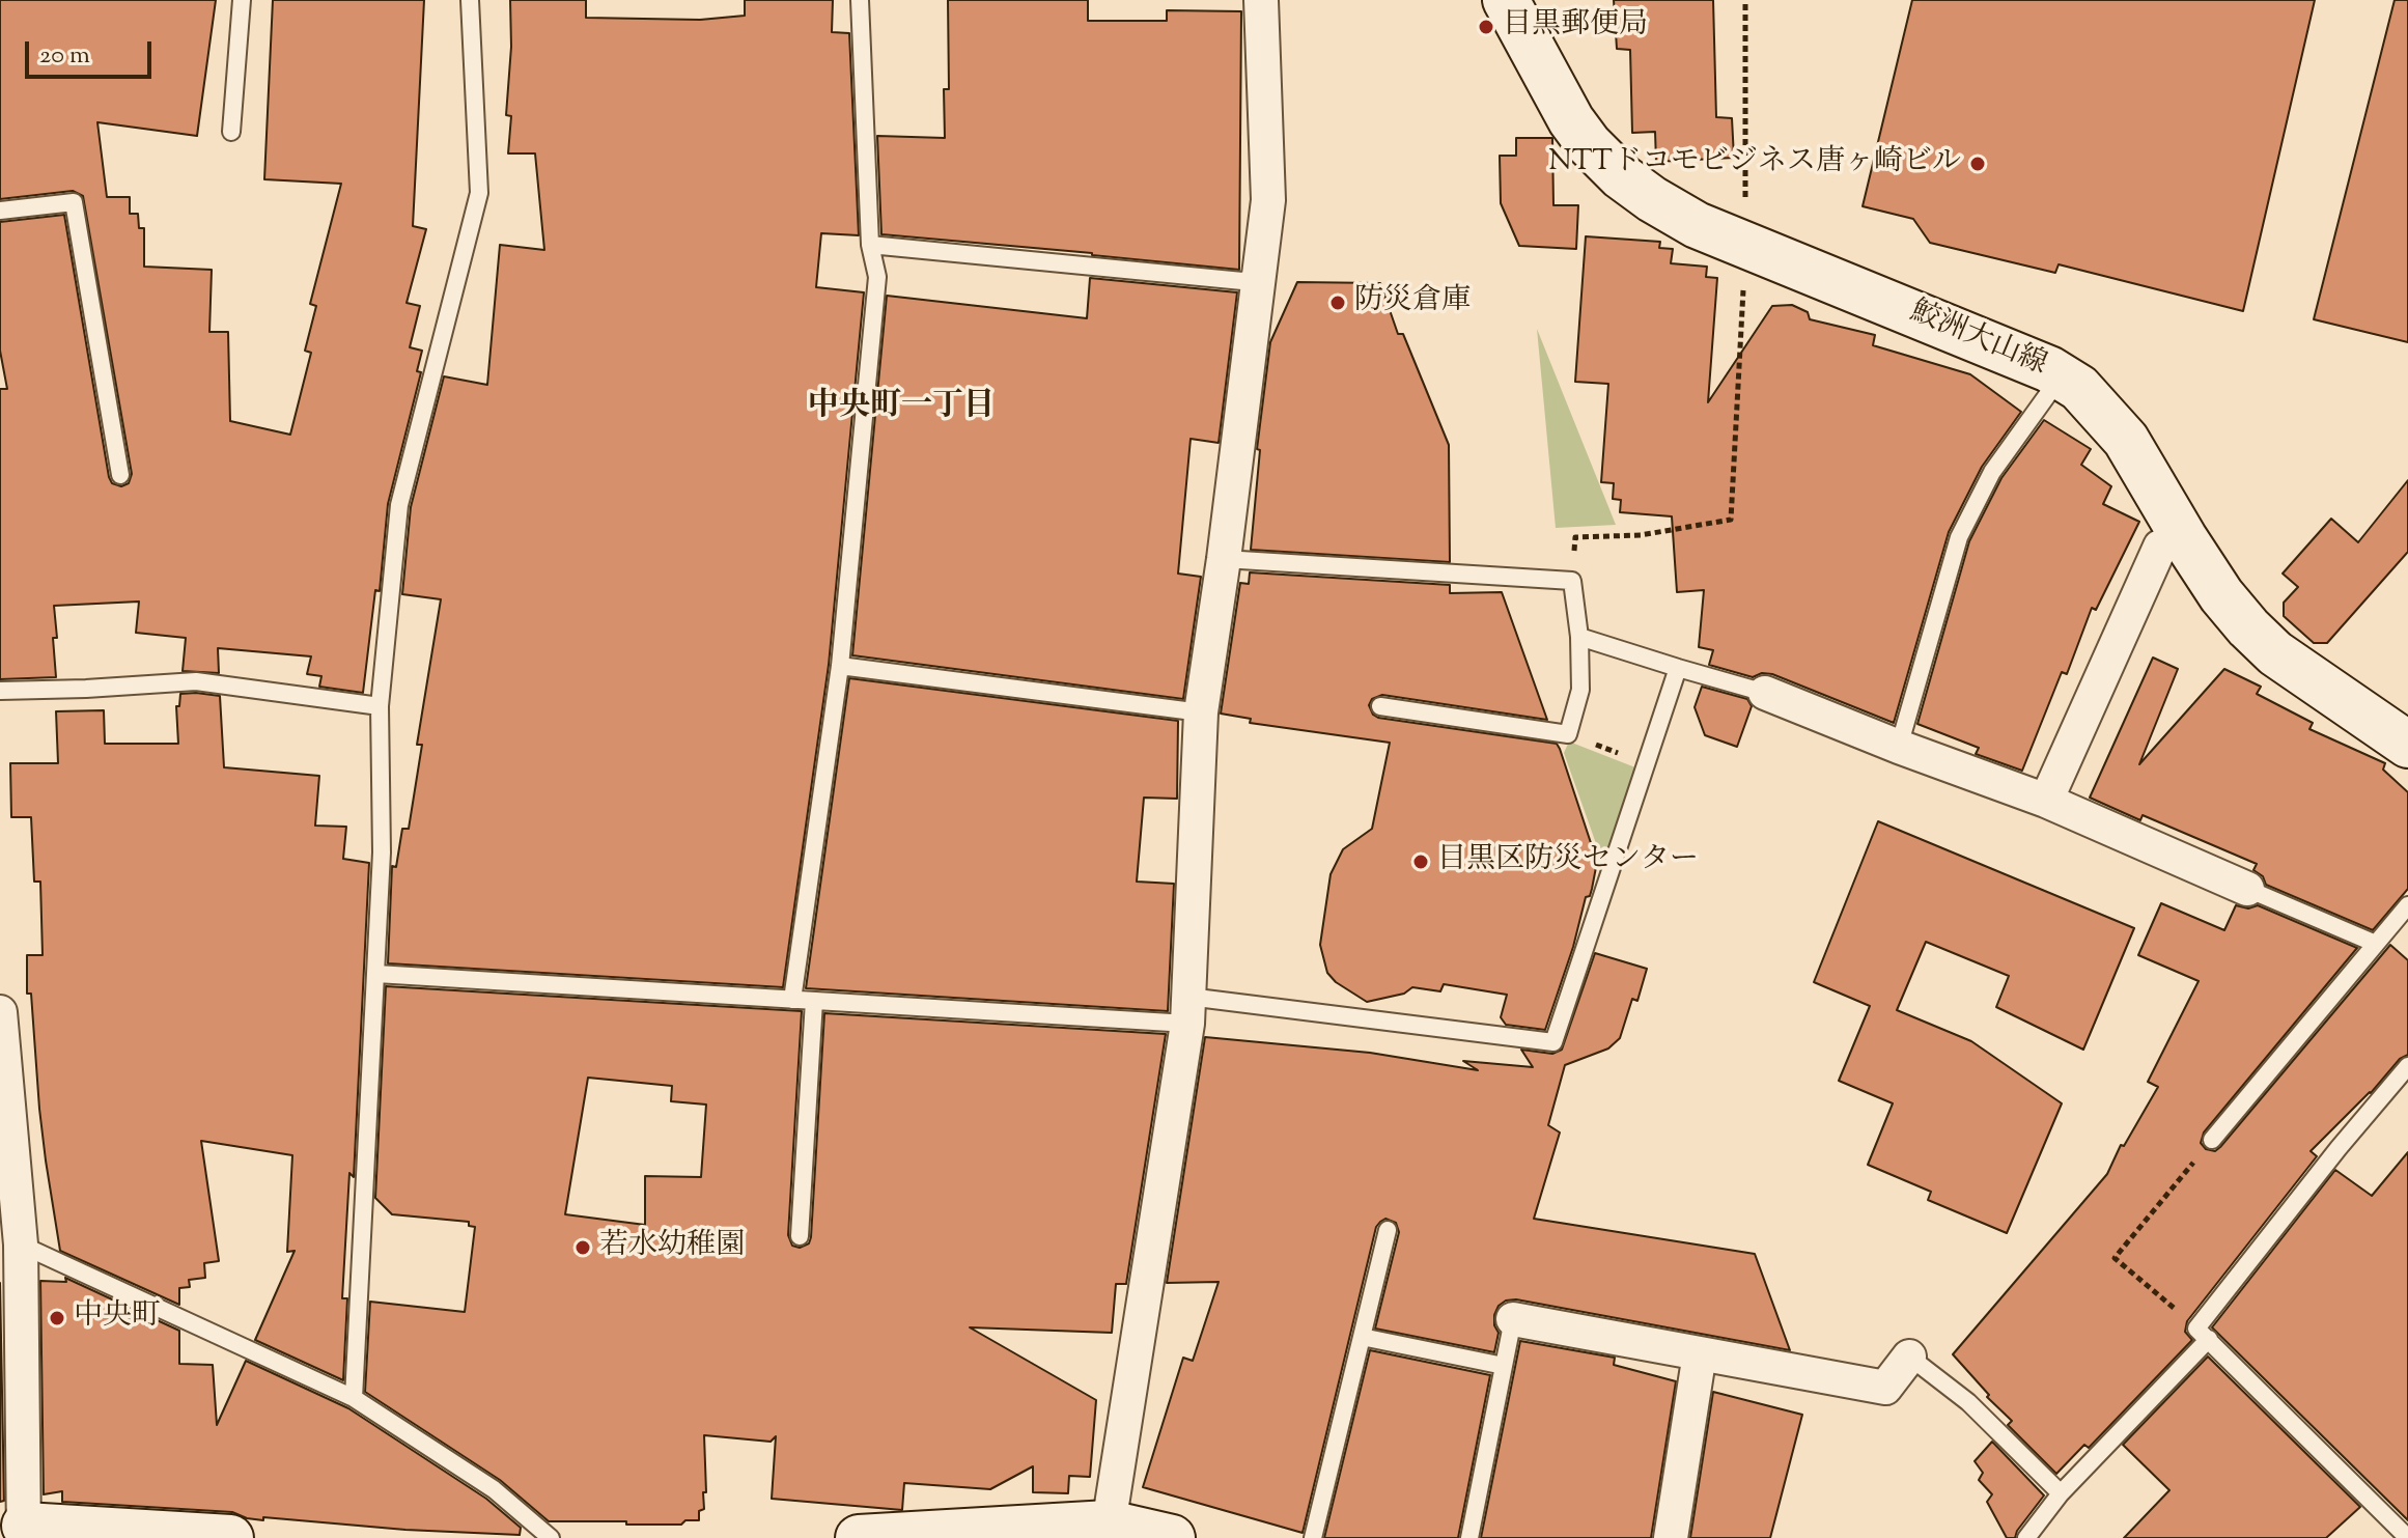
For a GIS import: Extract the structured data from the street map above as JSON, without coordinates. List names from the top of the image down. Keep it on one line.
{"streets":{"main road":["鮫洲大山線"]},"districts":["中央町一丁目"],"places":["目黒郵便局","NTTドコモビジネス唐ヶ崎ビル","防災倉庫","目黒区防災センター","若水幼稚園","中央町"],"scale_bar":"20 m"}
